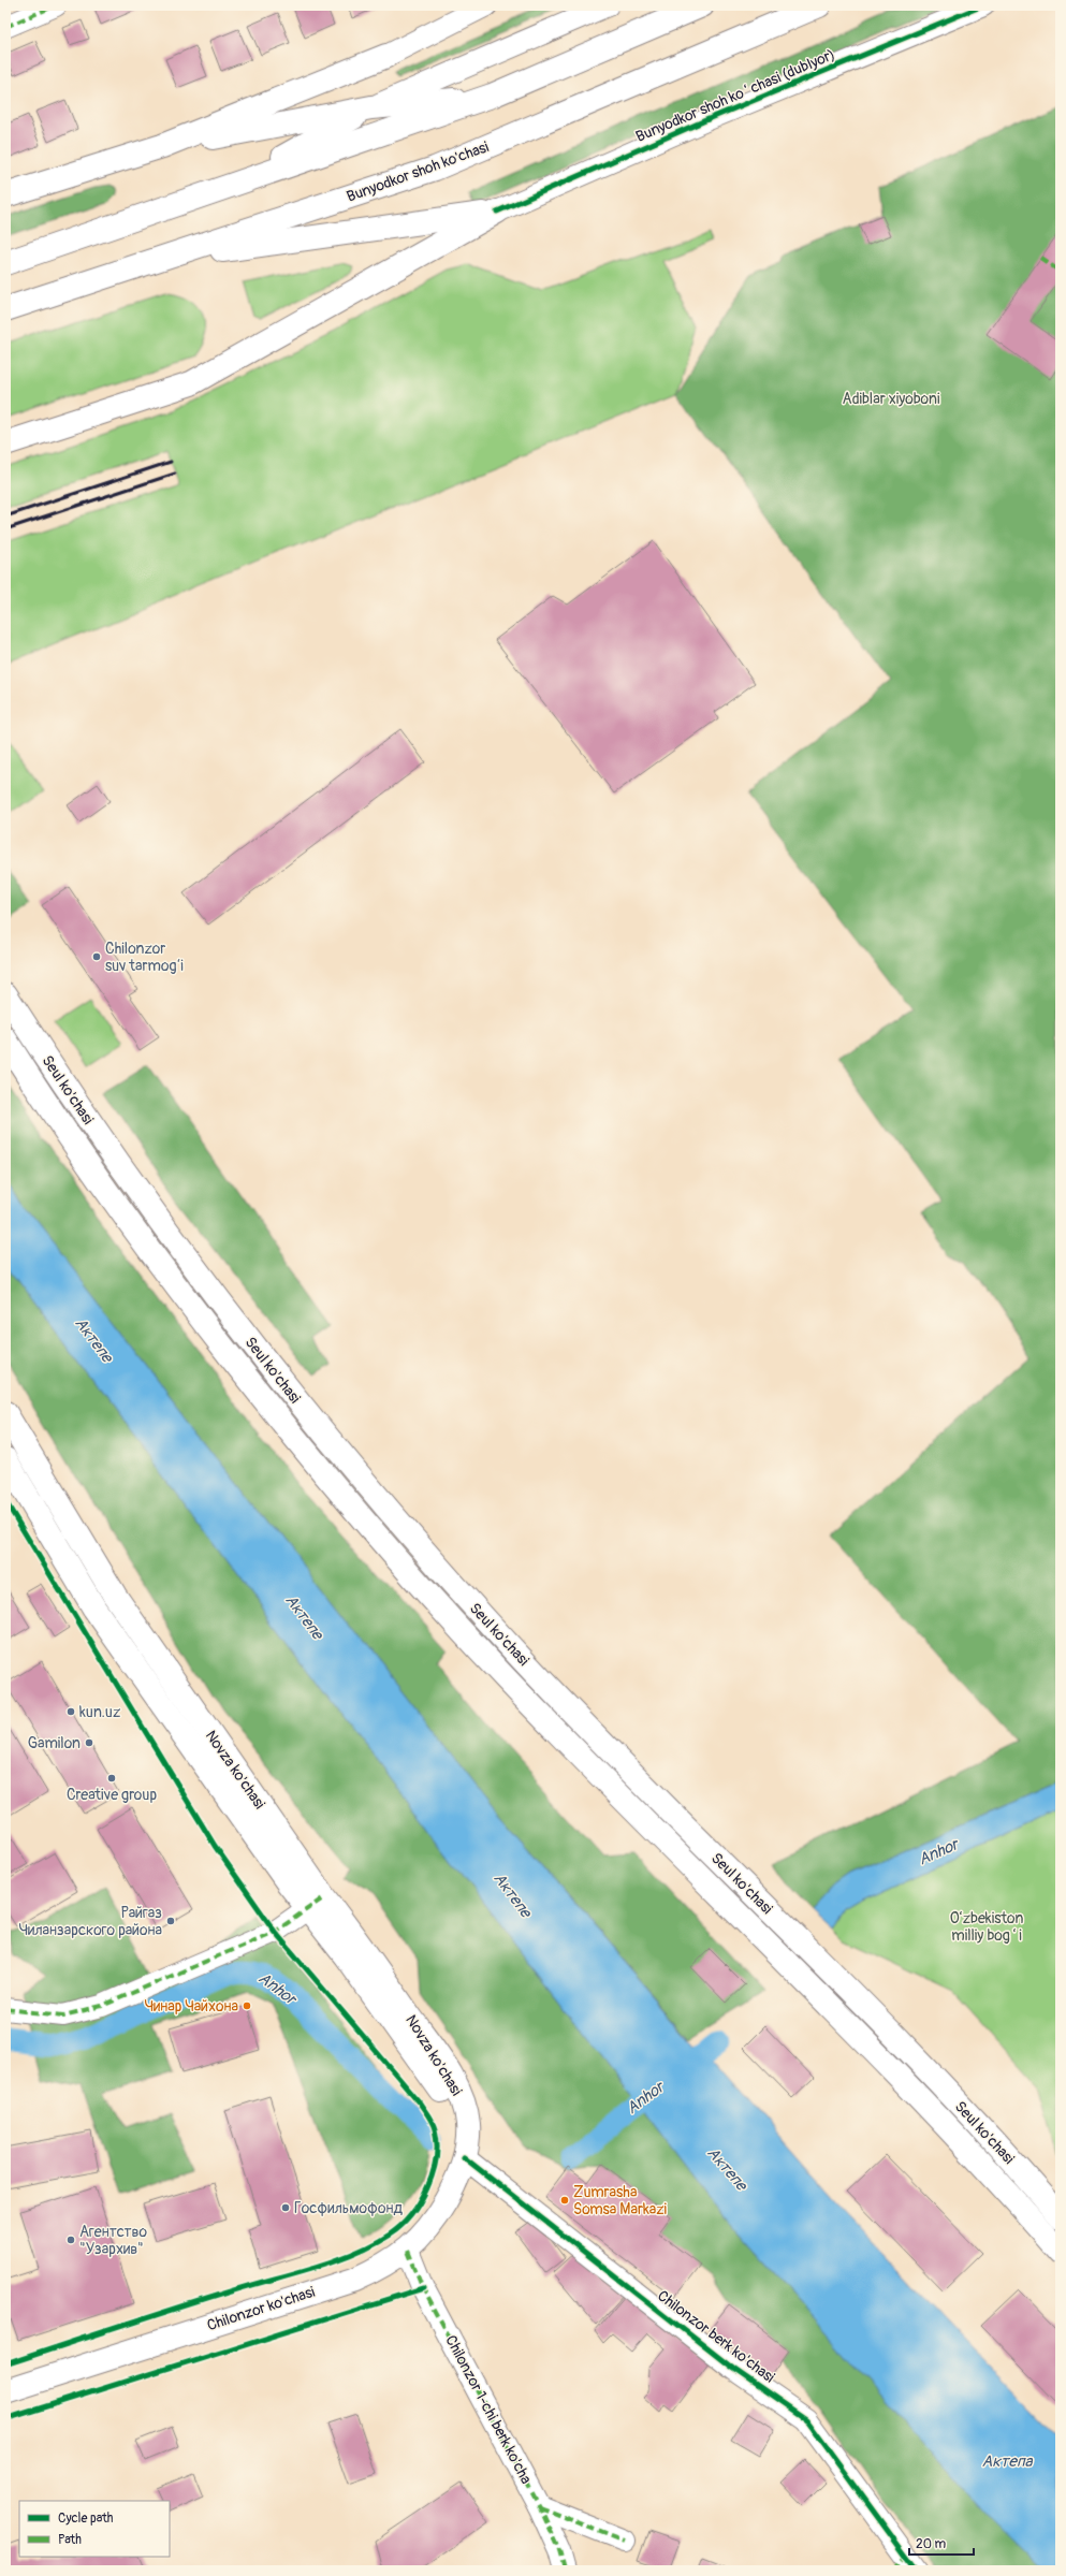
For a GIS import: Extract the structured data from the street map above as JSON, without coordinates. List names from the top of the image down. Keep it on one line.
{"streets":{"main road":["Bunyodkor shoh ko'chasi","Seul ko'chasi","Novza ko'chasi","Chilonzor ko'chasi"],"street":["Bunyodkor shoh koʻchasi (dublyor)","Chilonzor berk ko'chasi","Chilonzor 1-chi berk ko'cha"]},"crossings":[["Novza ko'chasi","Chilonzor ko'chasi"],["Novza ko'chasi","Chilonzor berk ko'chasi"],["Chilonzor ko'chasi","Chilonzor berk ko'chasi"],["Chilonzor ko'chasi","Chilonzor 1-chi berk ko'cha"]],"water":["Актепе","Anhor","Актепа"],"parks":["Adiblar xiyoboni","Oʻzbekiston milliy bogʻi"],"places":["Chilonzor suv tarmog‘i","kun.uz","Gamilon","Creative group","Райгаз Чиланзарского района","Чинар Чайхона","Zumrasha Somsa Markazi","Госфильмофонд","Агентство \"Узархив\""],"legend":["Cycle path","Path"],"scale_bar":"20 m"}
